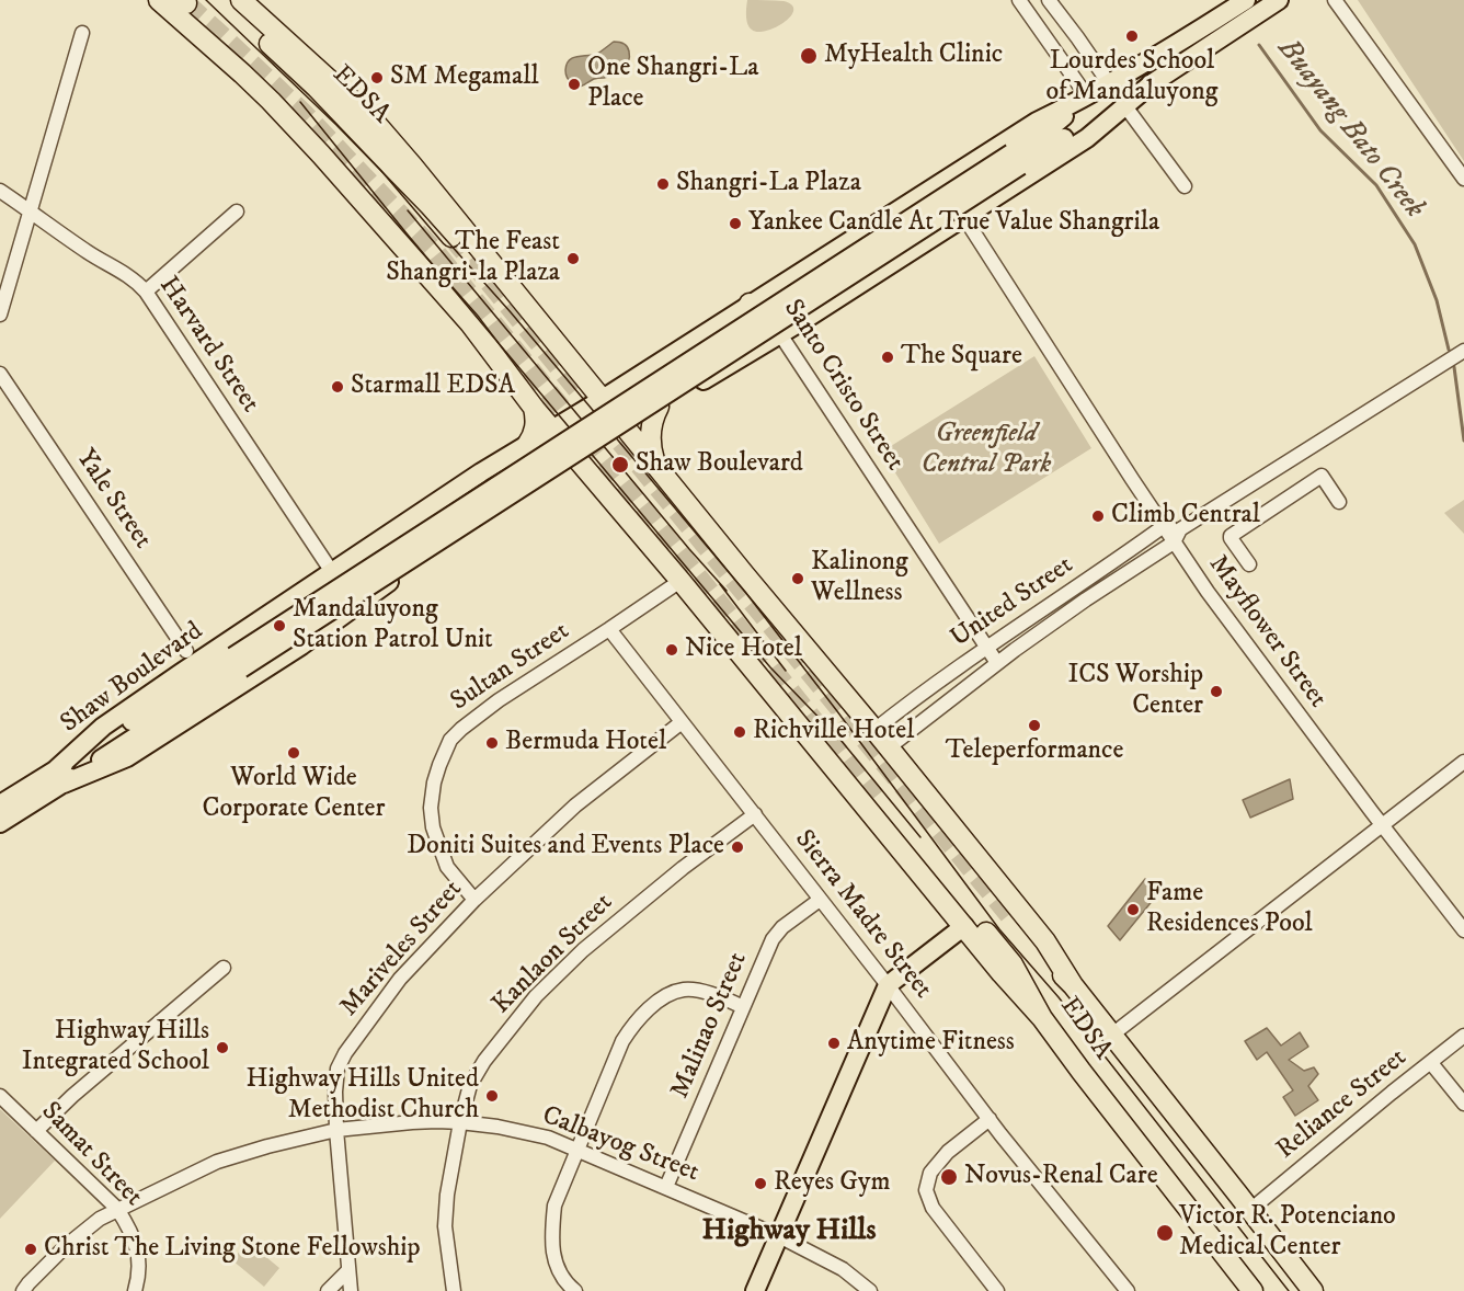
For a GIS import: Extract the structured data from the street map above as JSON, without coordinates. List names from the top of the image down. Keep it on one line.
{"streets":{"highway":["EDSA"],"main road":["Shaw Boulevard"],"street":["Harvard Street","Santo Cristo Street","Yale Street","United Street","Mayflower Street","Sultan Street","Sierra Madre Street","Mariveles Street","Kanlaon Street","Malinao Street","Reliance Street","Calbayog Street","Samat Street"]},"crossings":[["EDSA","Reliance Street"],["Harvard Street","Shaw Boulevard"],["Santo Cristo Street","United Street"],["Santo Cristo Street","Shaw Boulevard"],["United Street","Mayflower Street"],["Mayflower Street","Shaw Boulevard"],["Sultan Street","Sierra Madre Street"],["Sultan Street","Mariveles Street"],["Sierra Madre Street","Mariveles Street"],["Sierra Madre Street","Kanlaon Street"],["Sierra Madre Street","Malinao Street"],["Mariveles Street","Calbayog Street"],["Kanlaon Street","Calbayog Street"],["Malinao Street","Calbayog Street"],["Calbayog Street","Samat Street"]],"districts":["Highway Hills"],"water":["Buayang Bato Creek"],"parks":["Greenfield Central Park"],"places":["Lourdes School of Mandaluyong","MyHealth Clinic","SM Megamall","One Shangri-La Place","Shangri-La Plaza","Yankee Candle At True Value Shangrila","The Feast Shangri-la Plaza","The Square","Starmall EDSA","Shaw Boulevard","Climb Central","Kalinong Wellness","Mandaluyong Station Patrol Unit","Nice Hotel","ICS Worship Center","Teleperformance","Richville Hotel","Bermuda Hotel","World Wide Corporate Center","Doniti Suites and Events Place","Fame Residences Pool","Anytime Fitness","Highway Hills Integrated School","Highway Hills United Methodist Church","Novus-Renal Care","Reyes Gym","Victor R. Potenciano Medical Center","Christ The Living Stone Fellowship"]}
